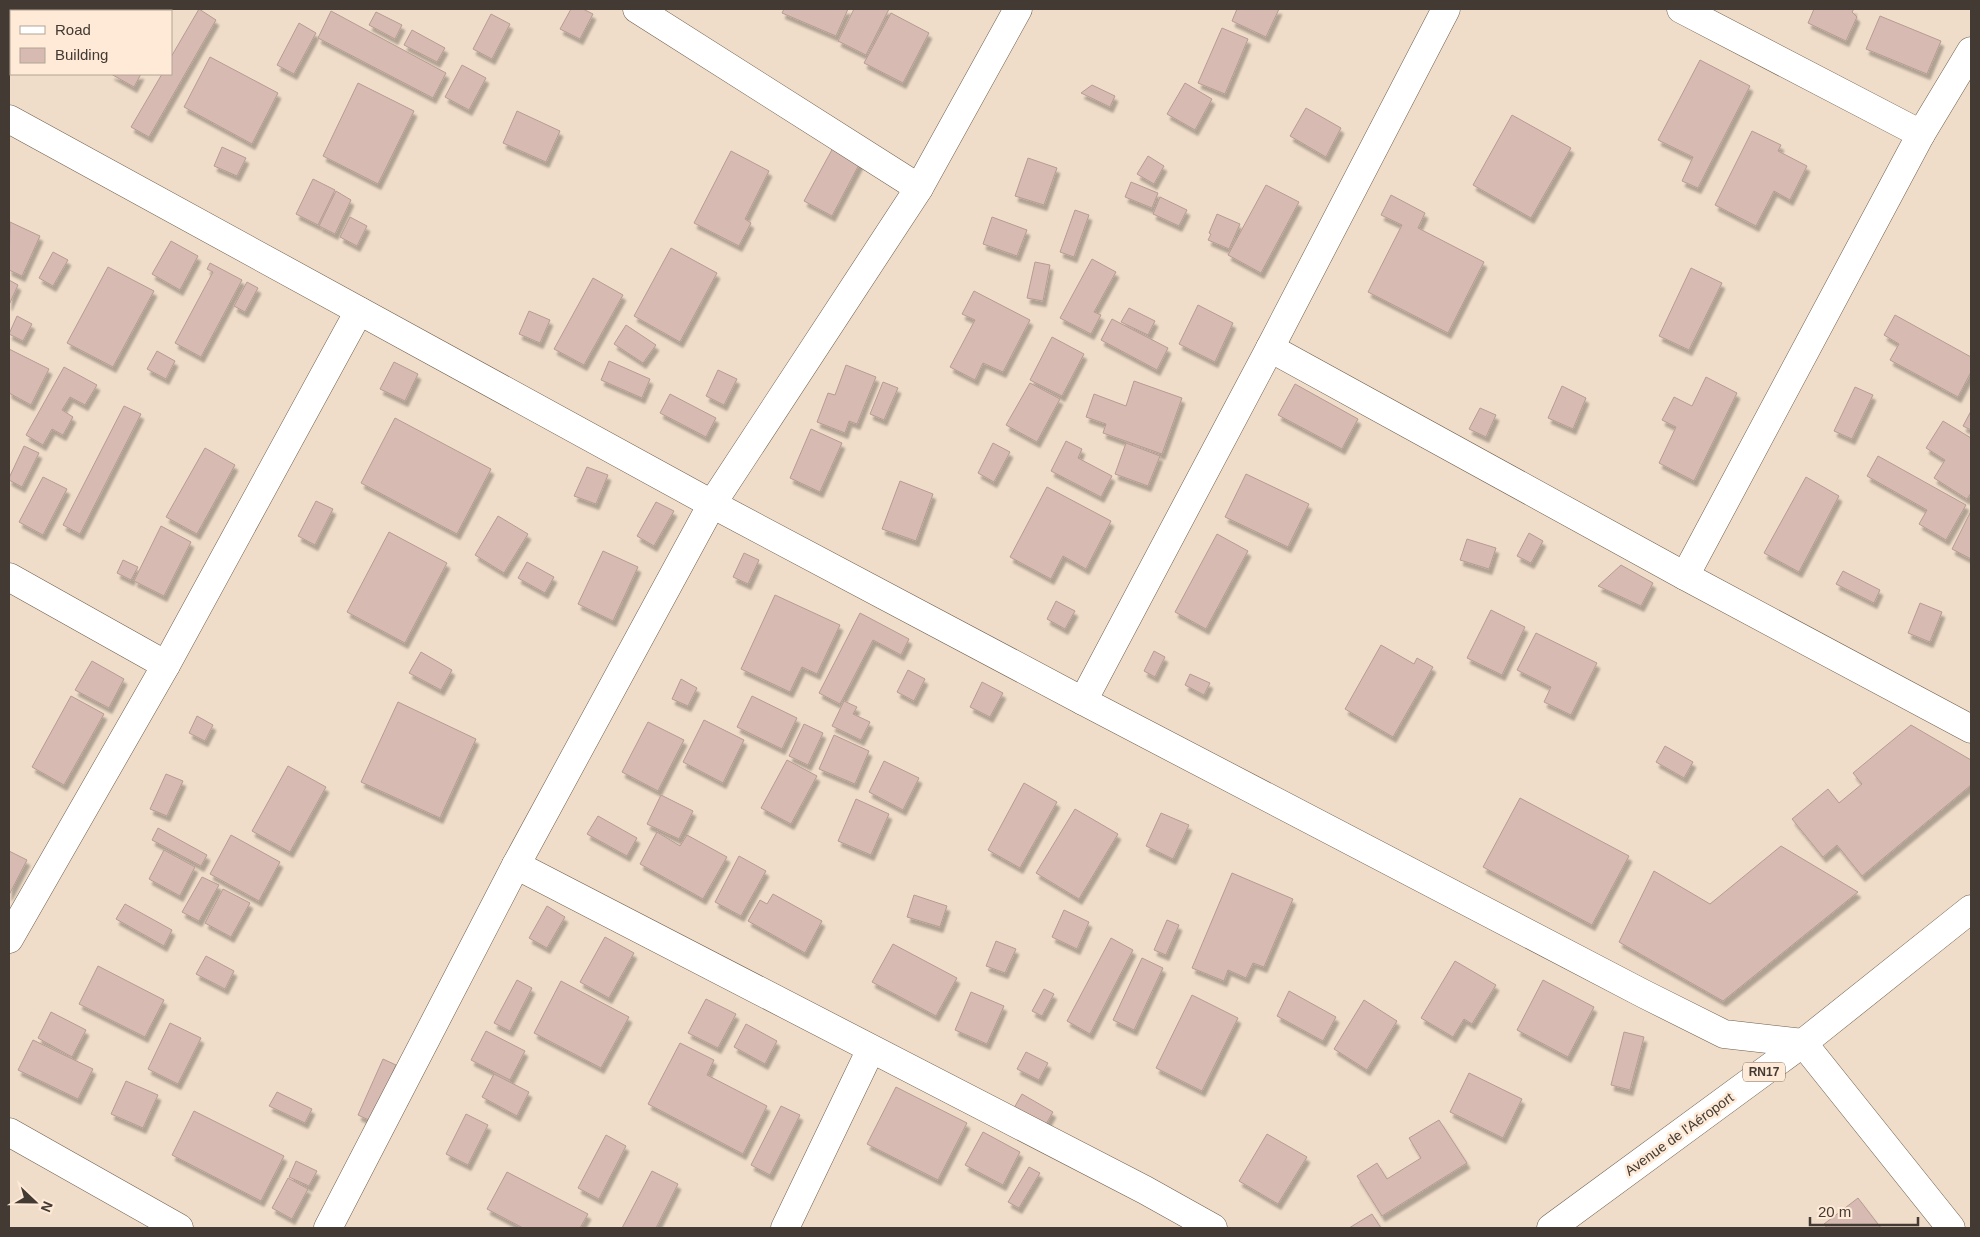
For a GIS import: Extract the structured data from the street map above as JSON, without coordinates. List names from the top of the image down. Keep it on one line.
{"streets":{"street":["RN17","Avenue de l'Aéroport"]},"legend":["Road","Building"],"scale_bar":"20 m","north":"right"}
